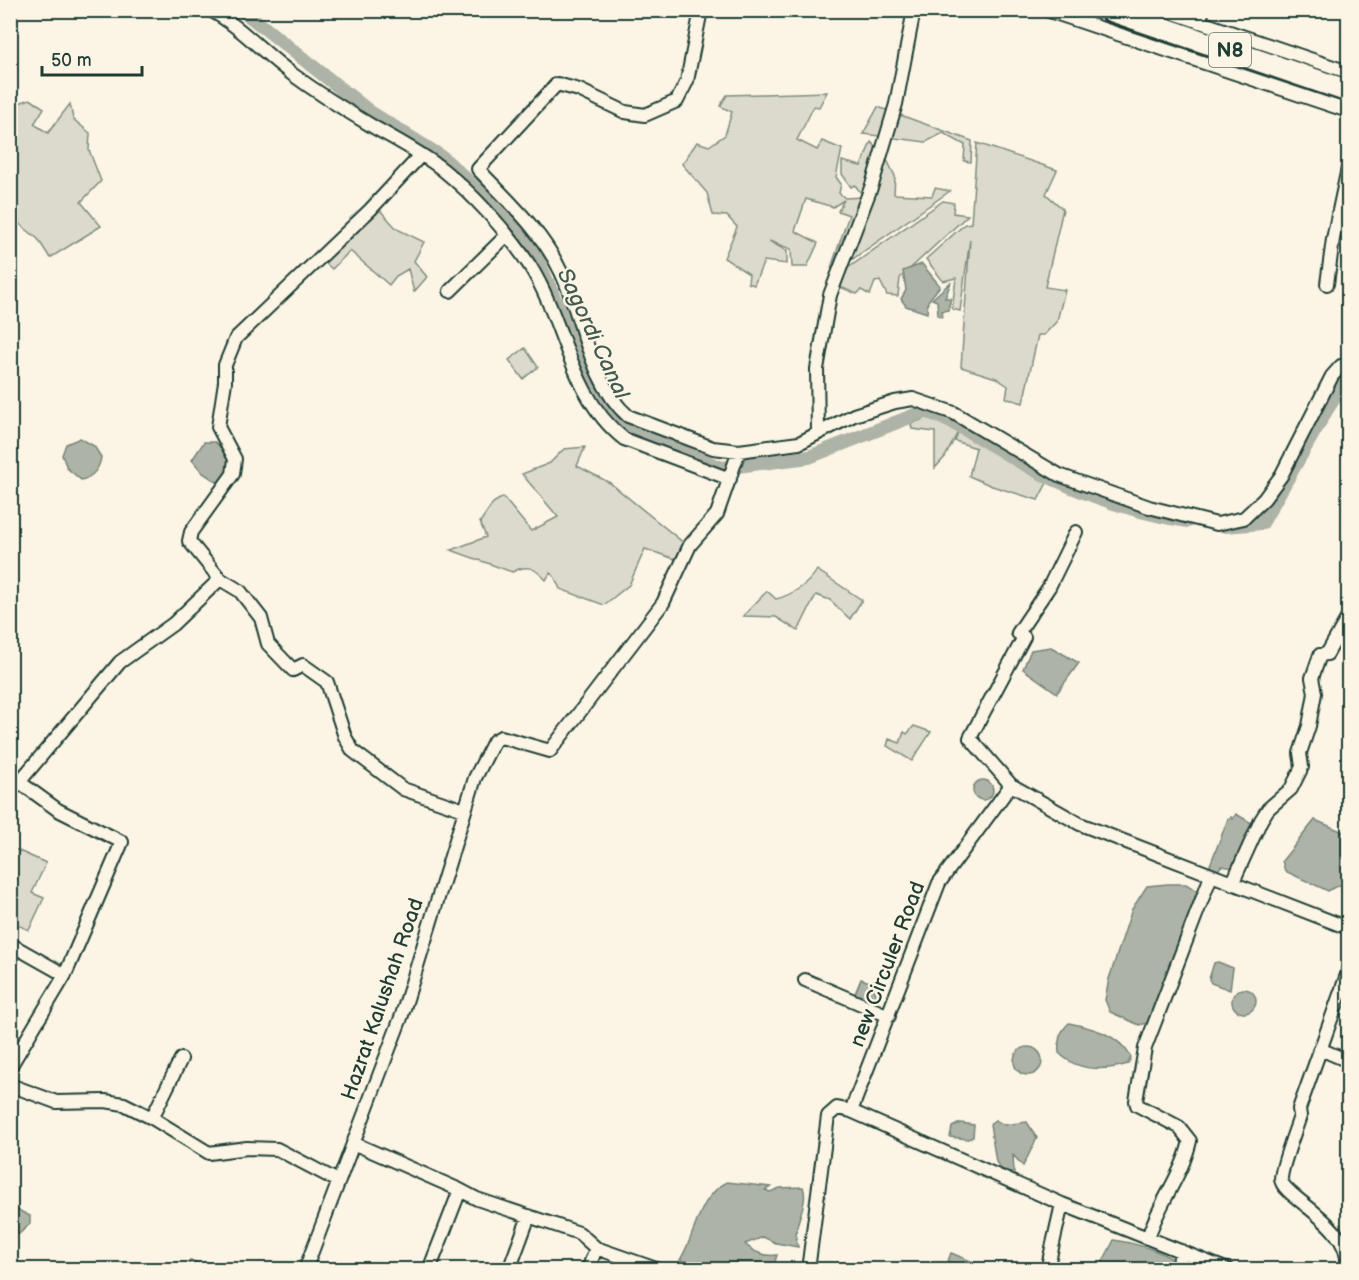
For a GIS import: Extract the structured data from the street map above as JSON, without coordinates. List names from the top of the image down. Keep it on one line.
{"streets":{"highway":["N8"],"street":["new Circuler Road","Hazrat Kalushah Road"]},"water":["Sagordi Canal"],"scale_bar":"50 m"}
